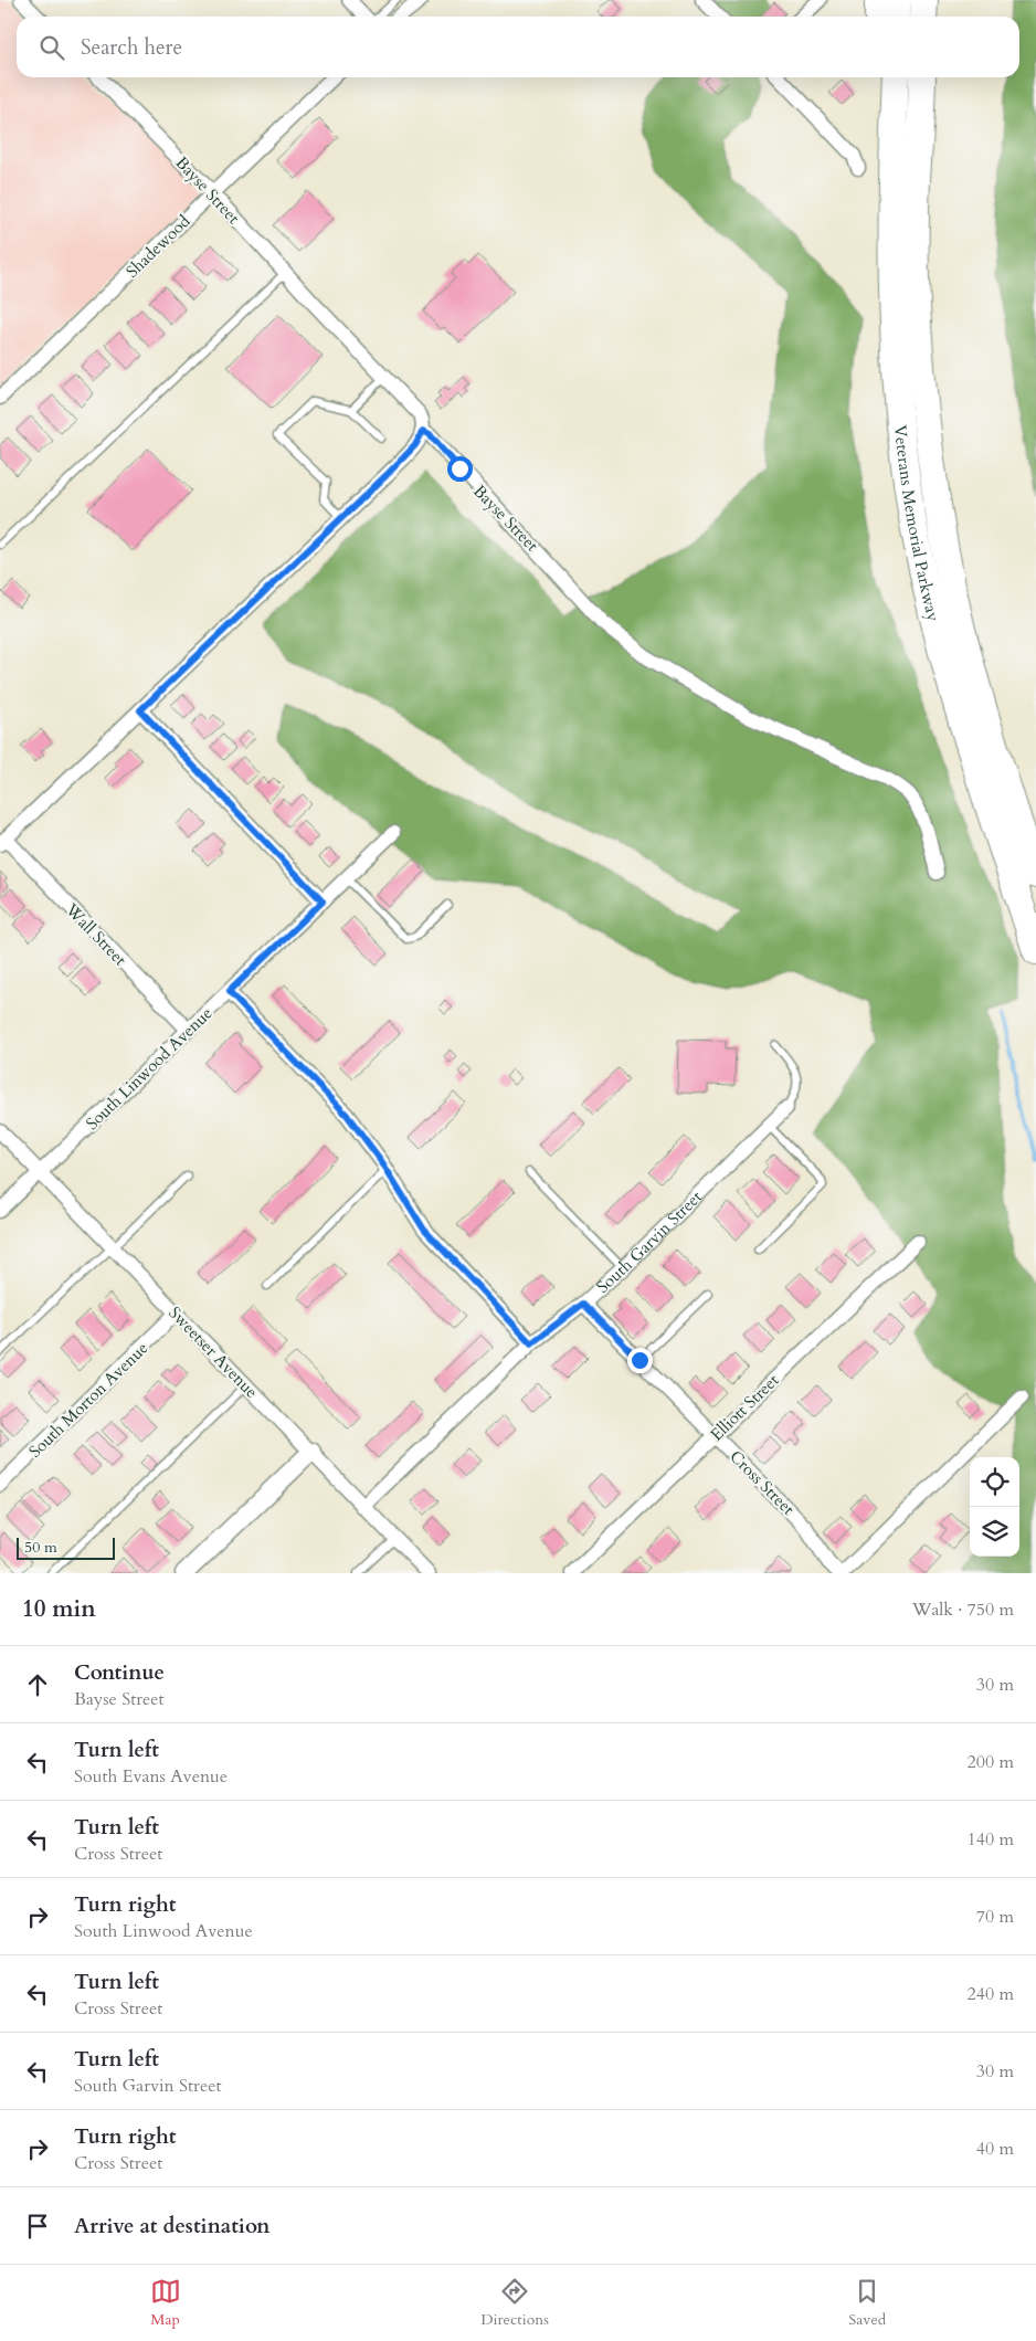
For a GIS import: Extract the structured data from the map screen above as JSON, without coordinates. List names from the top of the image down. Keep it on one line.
{"streets":{"highway":["Veterans Memorial Parkway"],"street":["Bayse Street","Shadewood","Wall Street","South Linwood Avenue","South Garvin Street","Sweetser Avenue","South Morton Avenue","Elliott Street","Cross Street"]},"crossings":[["Bayse Street","Shadewood"],["Wall Street","South Linwood Avenue"],["South Linwood Avenue","Sweetser Avenue"],["South Garvin Street","Sweetser Avenue"],["South Garvin Street","Cross Street"],["Sweetser Avenue","South Morton Avenue"],["Elliott Street","Cross Street"]],"scale_bar":"50 m","page":{"search":"Search here","scale":"50 m","heading":["10 min","Walk · 750 m"],"list":[["Continue","Bayse Street","30 m"],["Turn left","South Evans Avenue","200 m"],["Turn left","Cross Street","140 m"],["Turn right","South Linwood Avenue","70 m"],["Turn left","Cross Street","240 m"],["Turn left","South Garvin Street","30 m"],["Turn right","Cross Street","40 m"],"Arrive at destination"],"nav":["Map","Directions","Saved"]}}
